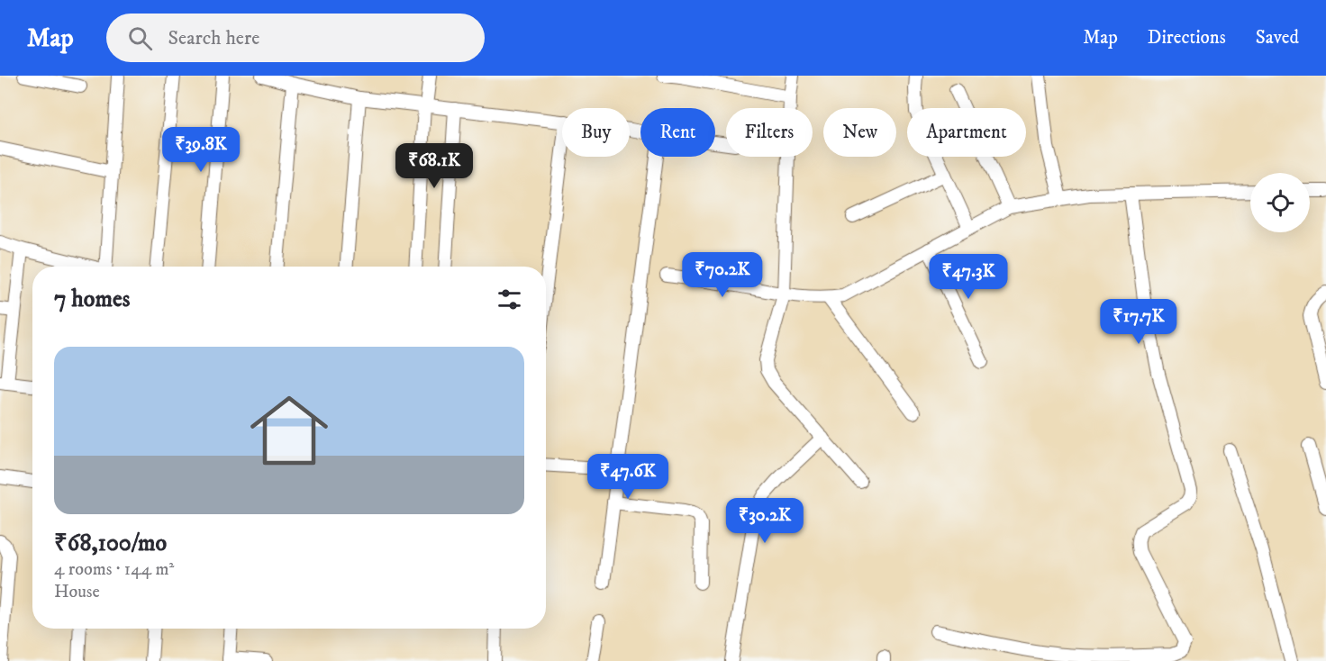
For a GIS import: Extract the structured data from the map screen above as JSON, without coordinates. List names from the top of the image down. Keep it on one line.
{"page":{"header":"Map","search":"Search here","nav":["Map","Directions","Saved"],"chip":["Buy","Rent","Filters","New","Apartment"],"price":["₹39.8K","₹68.1K","₹70.2K","₹47.3K","₹17.7K","₹47.6K","₹30.2K"],"heading":"7 homes","list":[{"name":"₹68,100/mo","note":"4 rooms · 144 m² · House"}]}}
